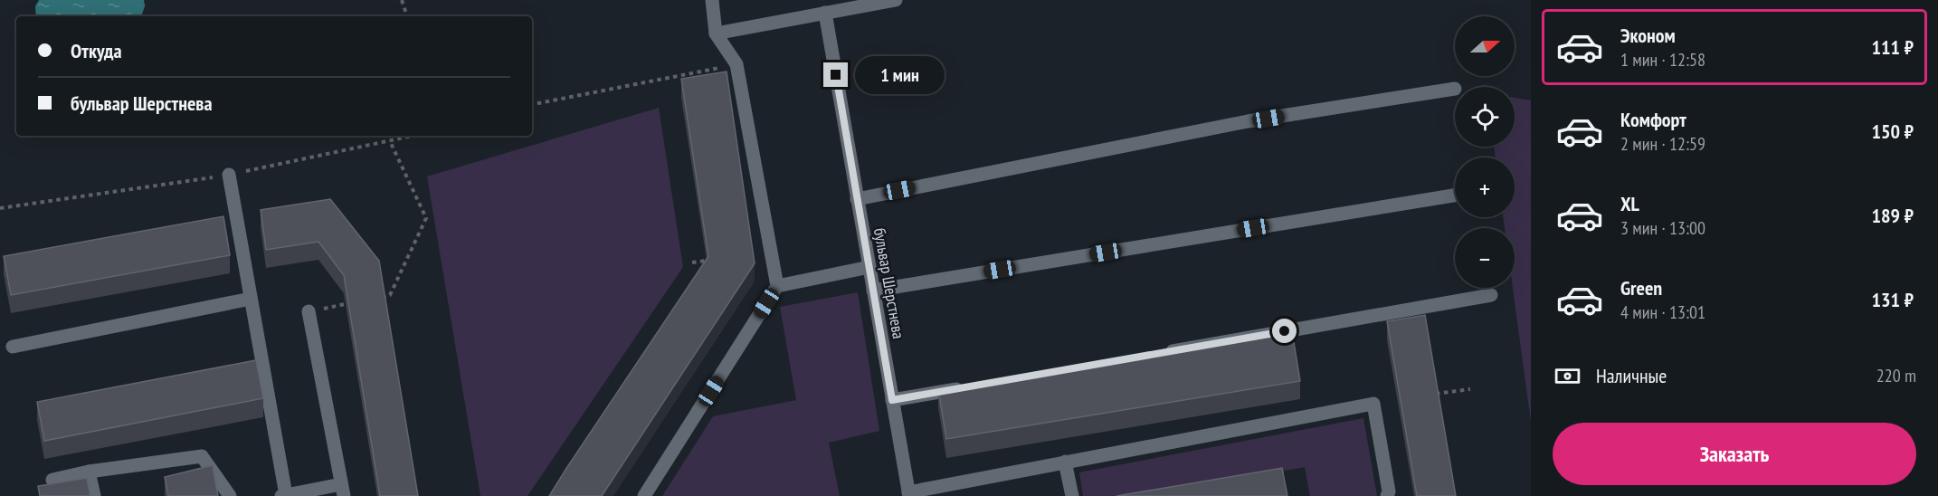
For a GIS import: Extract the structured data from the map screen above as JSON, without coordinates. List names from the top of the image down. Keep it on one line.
{"streets":{"street":["бульвар Шерстнева"]},"north":"right","page":{"list":[{"name":"Эконом","note":"1 мин · 12:58","value":"111 ₽"},{"name":"Комфорт","note":"2 мин · 12:59","value":"150 ₽"},{"name":"XL","note":"3 мин · 13:00","value":"189 ₽"},{"name":"Green","note":"4 мин · 13:01","value":"131 ₽"}],"map_buttons":["+","−"],"banner":["Откуда","бульвар Шерстнева"],"bubble":"1 мин","pay":["Наличные","220 m"],"buttons":"Заказать"}}
